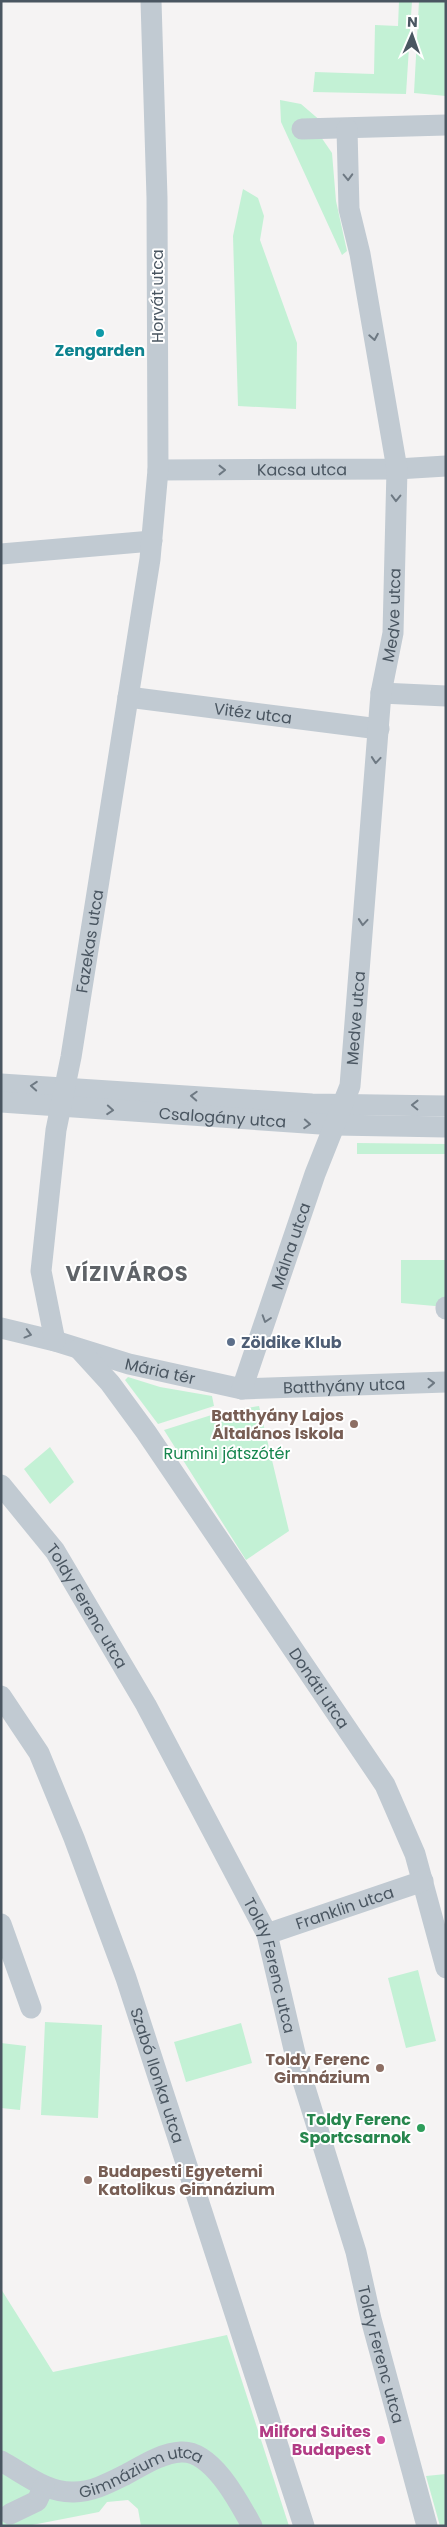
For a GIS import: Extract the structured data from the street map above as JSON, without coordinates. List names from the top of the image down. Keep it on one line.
{"streets":{"street":["Horvát utca","Kacsa utca","Medve utca","Vitéz utca","Fazekas utca","Csalogány utca","Málna utca","Mária tér","Batthyány utca","Toldy Ferenc utca","Donáti utca","Franklin utca","Szabó Ilonka utca","Gimnázium utca"]},"crossings":[["Horvát utca","Kacsa utca"],["Horvát utca","Fazekas utca"],["Kacsa utca","Medve utca"],["Medve utca","Vitéz utca"],["Medve utca","Csalogány utca"],["Medve utca","Málna utca"],["Vitéz utca","Fazekas utca"],["Fazekas utca","Csalogány utca"],["Fazekas utca","Mária tér"],["Csalogány utca","Málna utca"],["Málna utca","Mária tér"],["Málna utca","Batthyány utca"],["Mária tér","Batthyány utca"],["Mária tér","Donáti utca"],["Toldy Ferenc utca","Franklin utca"],["Donáti utca","Franklin utca"]],"one_way":["Kacsa utca","Medve utca","Málna utca","Batthyány utca"],"districts":["VÍZIVÁROS"],"parks":["Rumini játszótér"],"places":["Zengarden","Zöldike Klub","Batthyány Lajos Általános Iskola","Toldy Ferenc Gimnázium","Toldy Ferenc Sportcsarnok","Budapesti Egyetemi Katolikus Gimnázium","Milford Suites Budapest"],"north":"top"}
